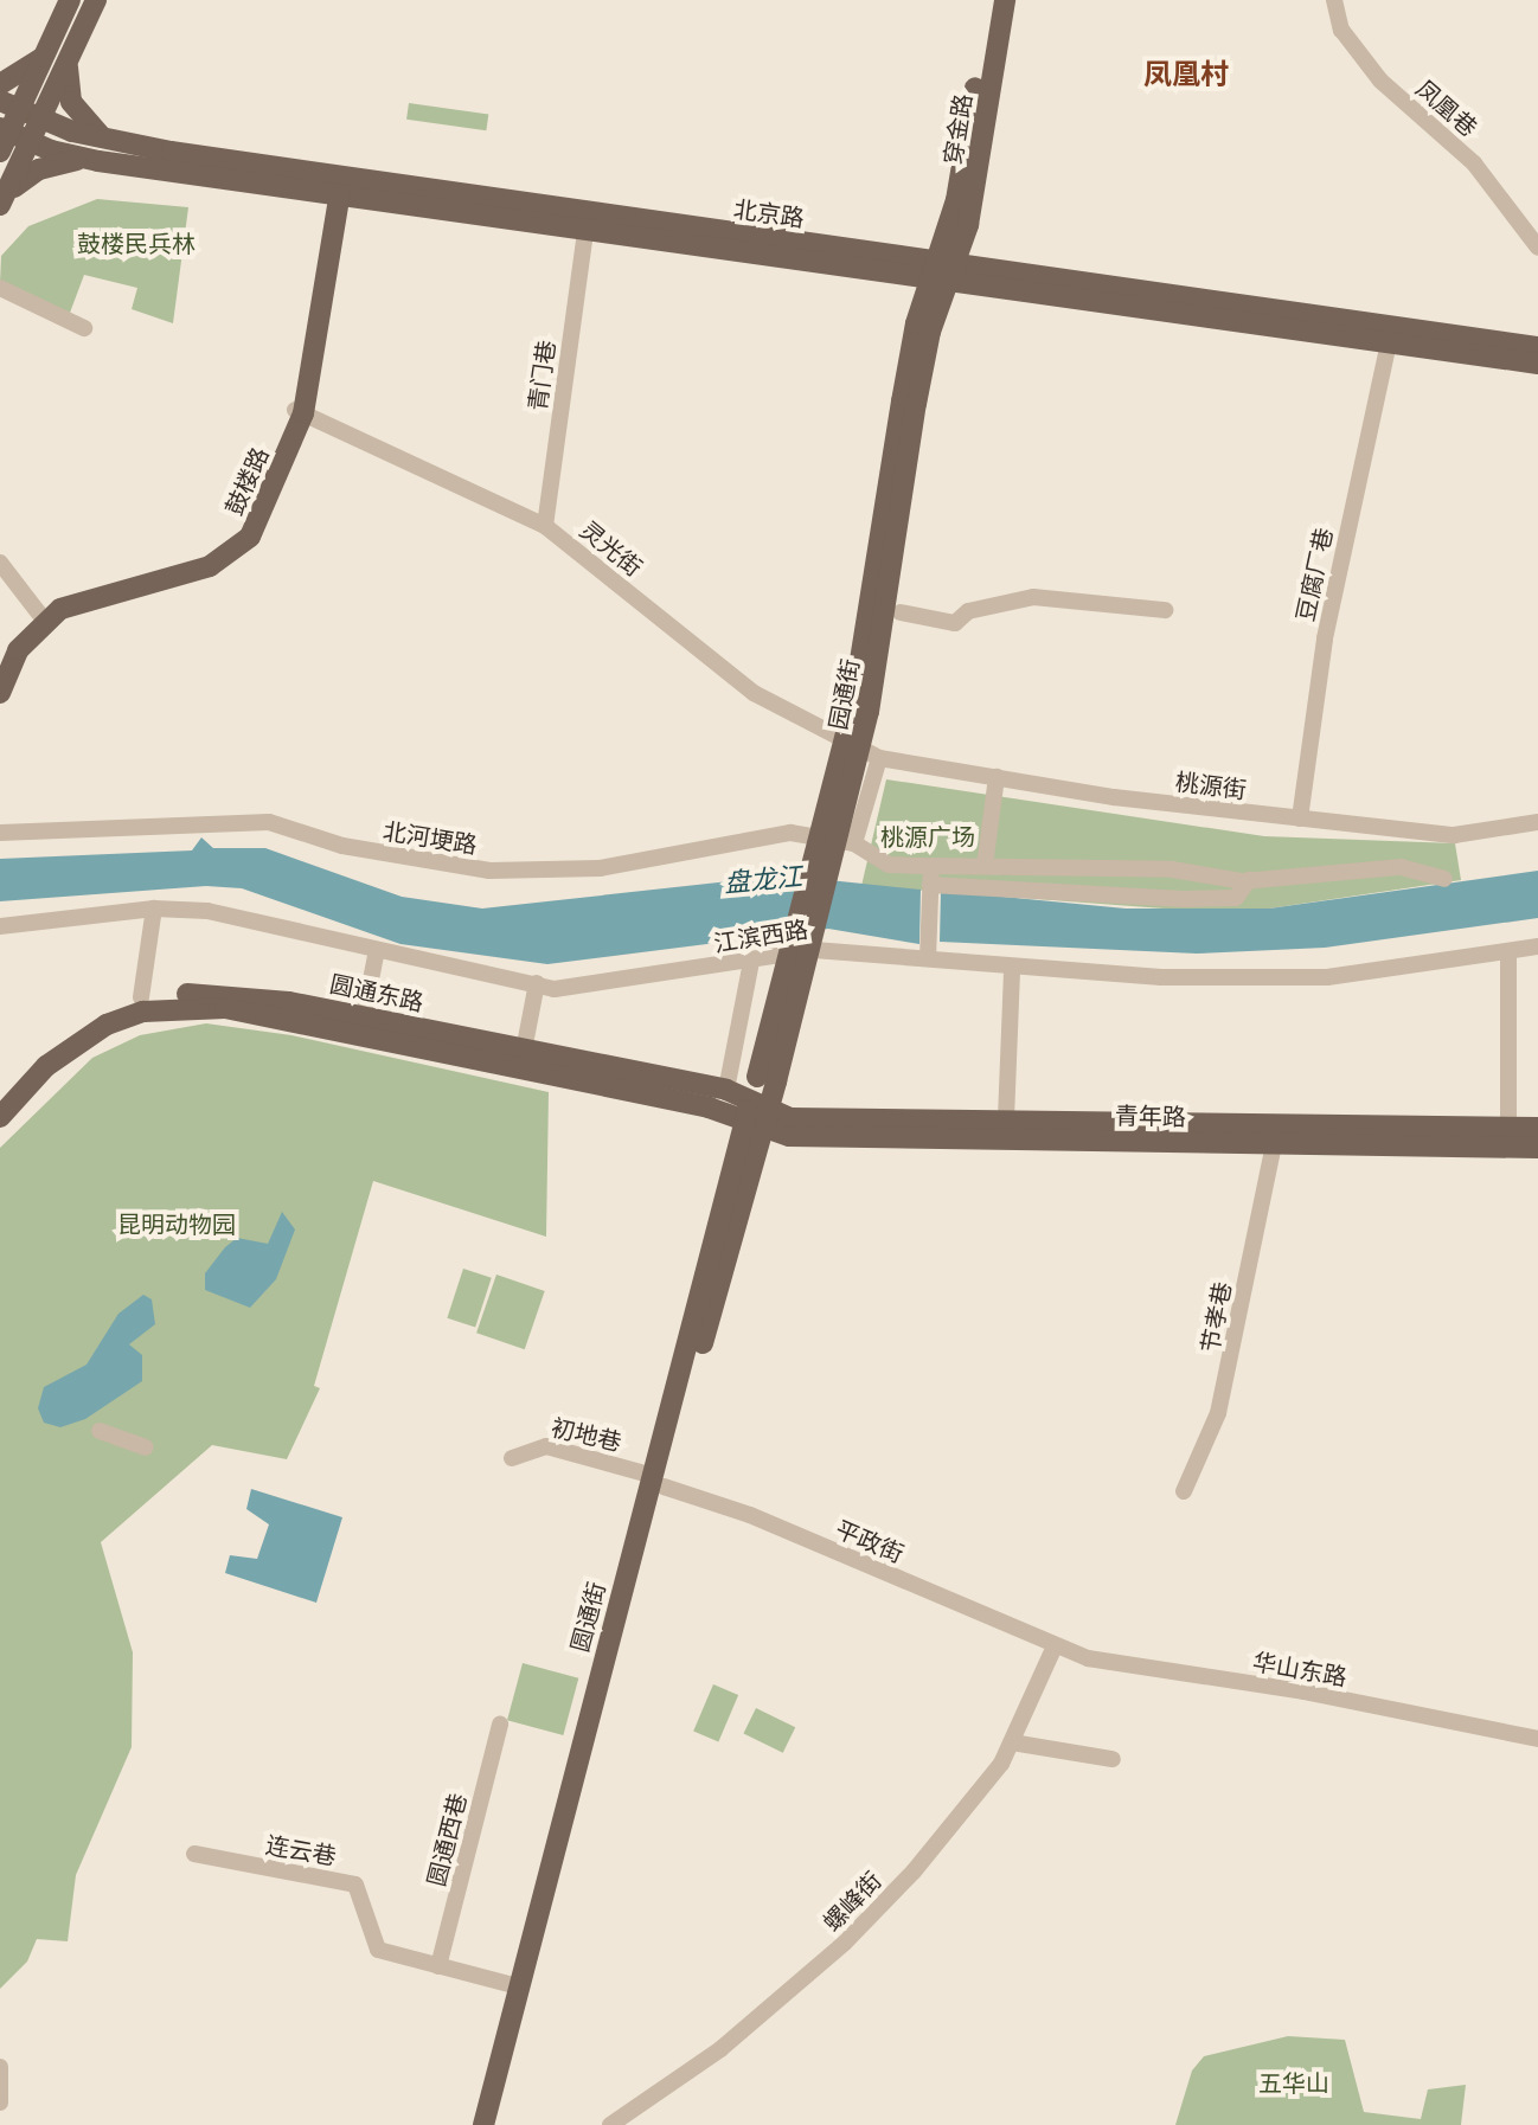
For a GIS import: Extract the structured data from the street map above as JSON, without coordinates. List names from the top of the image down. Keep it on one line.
{"streets":{"main road":["穿金路","北京路","鼓楼路","园通街","圆通东路","青年路","圆通街"],"street":["凤凰巷","青门巷","灵光街","豆腐厂巷","桃源街","北河埂路","江滨西路","节孝巷","初地巷","平政街","华山东路","圆通西巷","连云巷","螺峰街"]},"crossings":[["穿金路","北京路"],["穿金路","园通街"],["北京路","青门巷"],["北京路","鼓楼路"],["北京路","豆腐厂巷"],["北京路","园通街"],["青门巷","灵光街"],["鼓楼路","灵光街"],["灵光街","桃源街"],["豆腐厂巷","桃源街"],["园通街","圆通东路"],["园通街","青年路"],["园通街","圆通街"],["圆通东路","青年路"],["圆通东路","圆通街"],["青年路","节孝巷"],["青年路","圆通街"],["初地巷","平政街"],["初地巷","圆通街"],["平政街","圆通街"],["平政街","华山东路"],["平政街","螺峰街"],["圆通街","连云巷"],["华山东路","螺峰街"],["圆通西巷","连云巷"]],"districts":["凤凰村"],"water":["盘龙江"],"parks":["鼓楼民兵林","桃源广场","昆明动物园","五华山"]}
